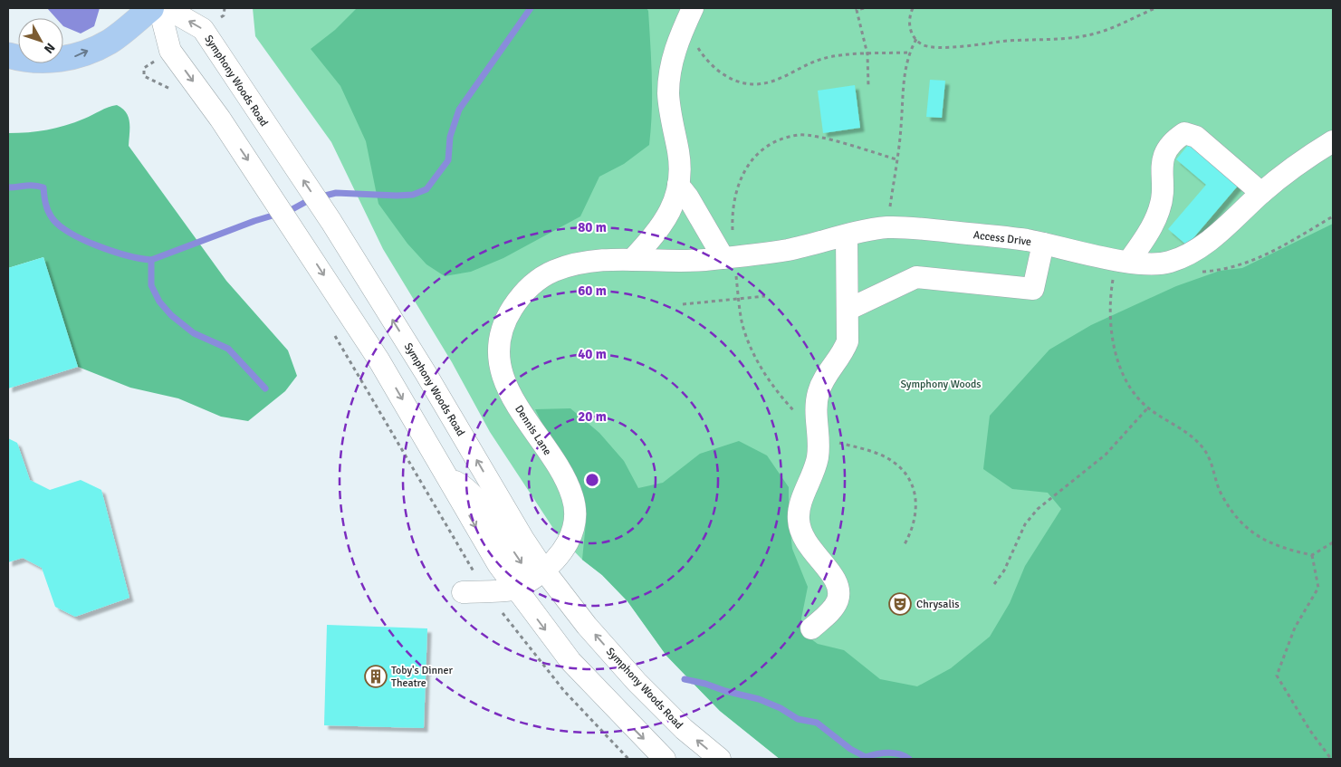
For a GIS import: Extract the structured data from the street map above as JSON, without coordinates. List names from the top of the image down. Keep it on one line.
{"streets":{"street":["Symphony Woods Road","Access Drive","Dennis Lane"]},"crossings":[["Symphony Woods Road","Dennis Lane"],["Access Drive","Dennis Lane"]],"parks":["Symphony Woods"],"places":{"theatre":["Chrysalis"],"building":["Toby's Dinner Theatre"]},"north":"bottom right","rings":["80 m","60 m","40 m","20 m"]}
